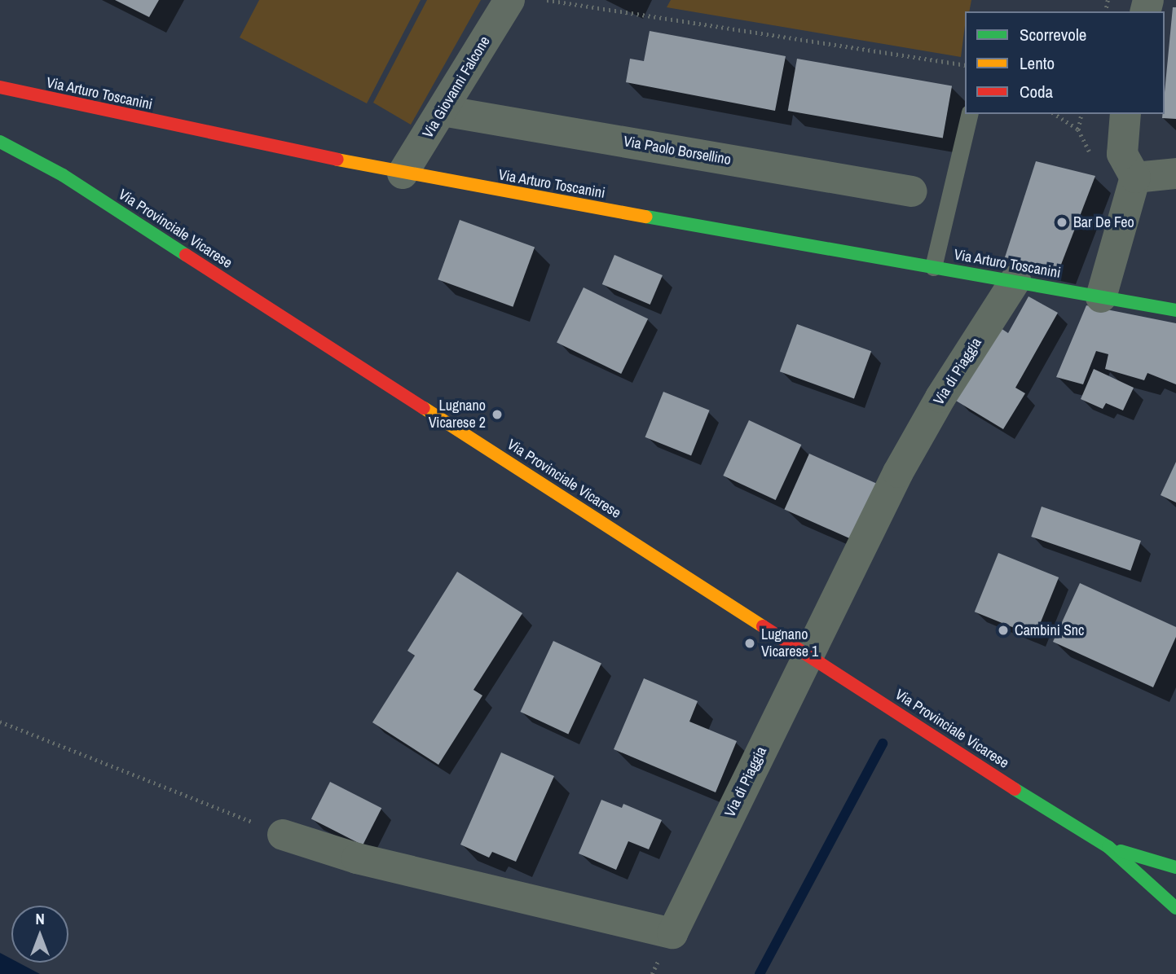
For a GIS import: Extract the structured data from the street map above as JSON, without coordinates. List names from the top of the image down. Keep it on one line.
{"streets":{"main road":["Via Arturo Toscanini","Via Provinciale Vicarese"],"street":["Via Giovanni Falcone","Via Paolo Borsellino","Via di Piaggia"]},"crossings":[["Via Giovanni Falcone","Via Arturo Toscanini"],["Via Giovanni Falcone","Via Paolo Borsellino"],["Via Arturo Toscanini","Via di Piaggia"],["Via Provinciale Vicarese","Via di Piaggia"]],"places":["Bar De Feo","Lugnano Vicarese 2","Cambini Snc","Lugnano Vicarese 1"],"legend":["Scorrevole","Lento","Coda"],"north":"top"}
